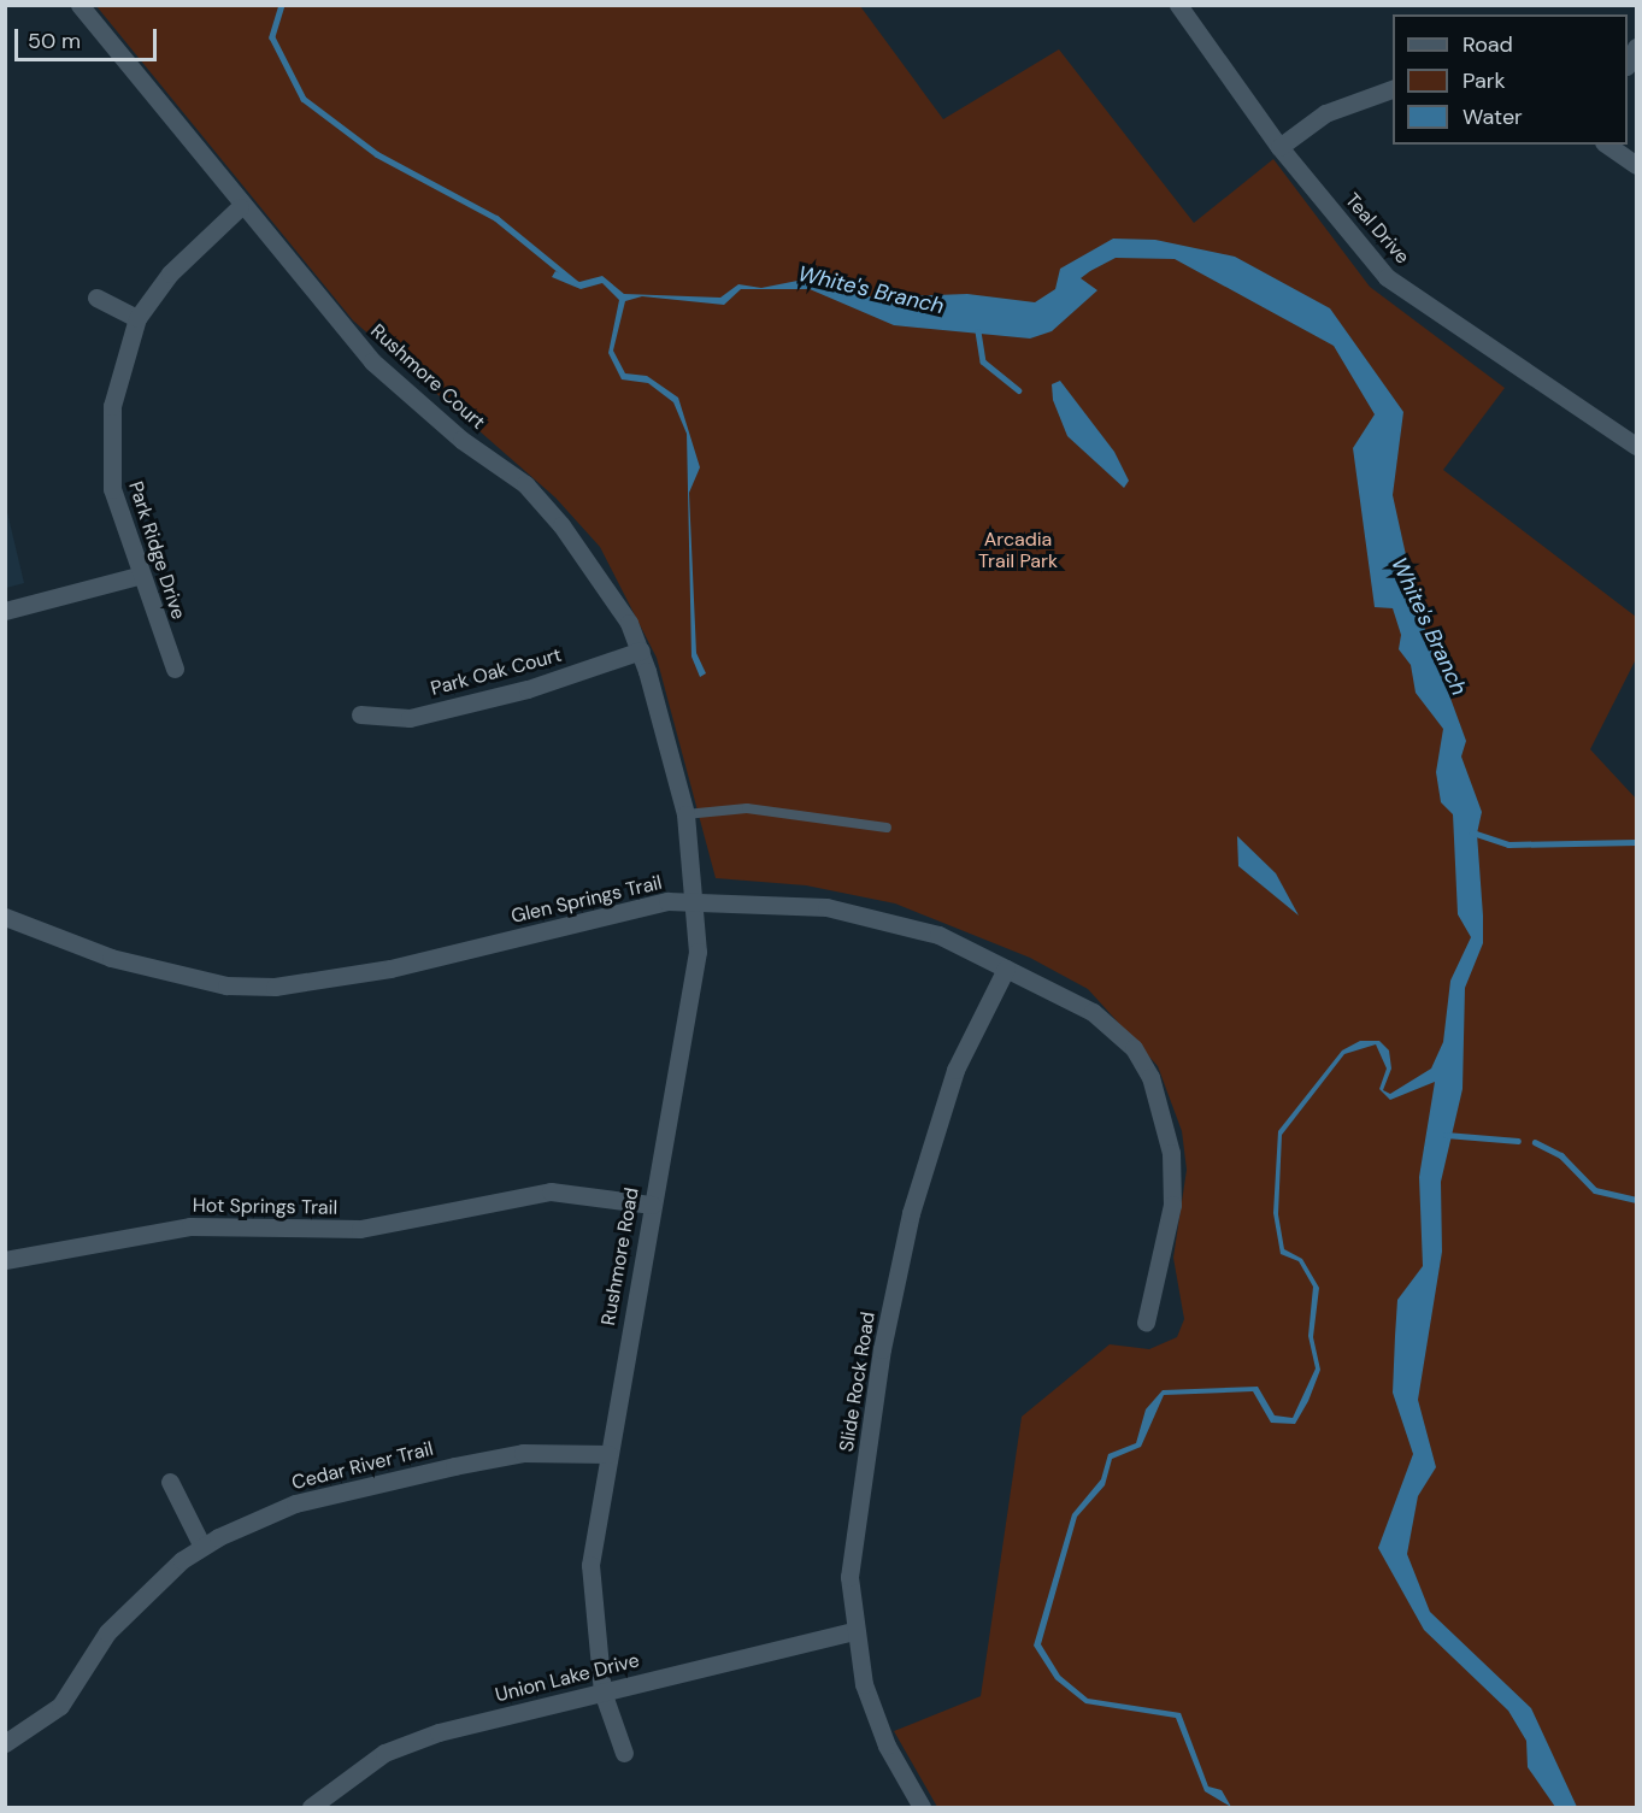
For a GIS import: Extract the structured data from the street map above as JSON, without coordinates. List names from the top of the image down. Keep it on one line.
{"streets":{"street":["Teal Drive","Rushmore Court","Park Ridge Drive","Park Oak Court","Glen Springs Trail","Hot Springs Trail","Rushmore Road","Slide Rock Road","Cedar River Trail","Union Lake Drive"]},"crossings":[["Rushmore Court","Park Ridge Drive"],["Rushmore Court","Park Oak Court"],["Rushmore Court","Rushmore Road"],["Glen Springs Trail","Rushmore Road"],["Glen Springs Trail","Slide Rock Road"],["Hot Springs Trail","Rushmore Road"],["Rushmore Road","Cedar River Trail"],["Rushmore Road","Union Lake Drive"],["Slide Rock Road","Union Lake Drive"]],"water":["White's Branch"],"parks":["Arcadia Trail Park"],"legend":["Road","Park","Water"],"scale_bar":"50 m"}
